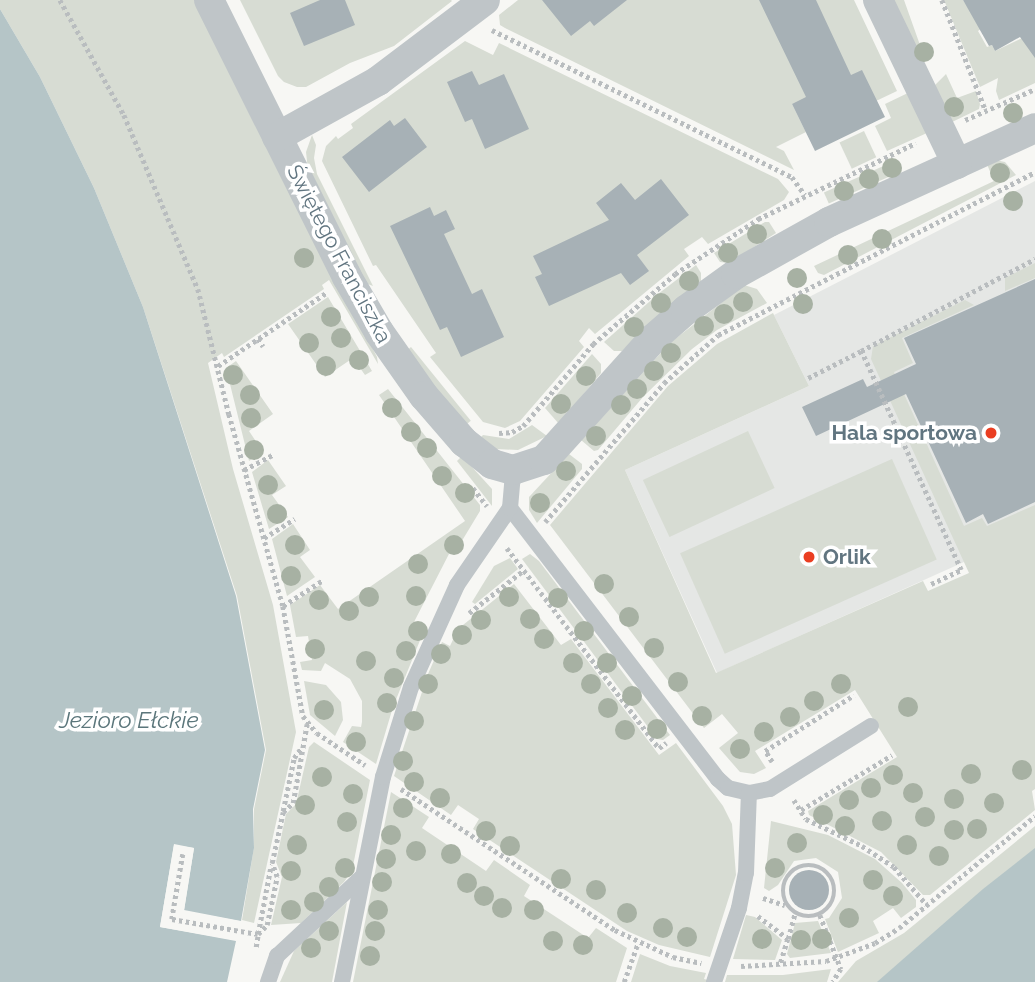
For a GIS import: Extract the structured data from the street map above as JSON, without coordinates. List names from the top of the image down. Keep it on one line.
{"streets":{"street":["Świętego Franciszka"]},"water":["Jezioro Ełckie"],"places":["Hala sportowa","Orlik"]}
